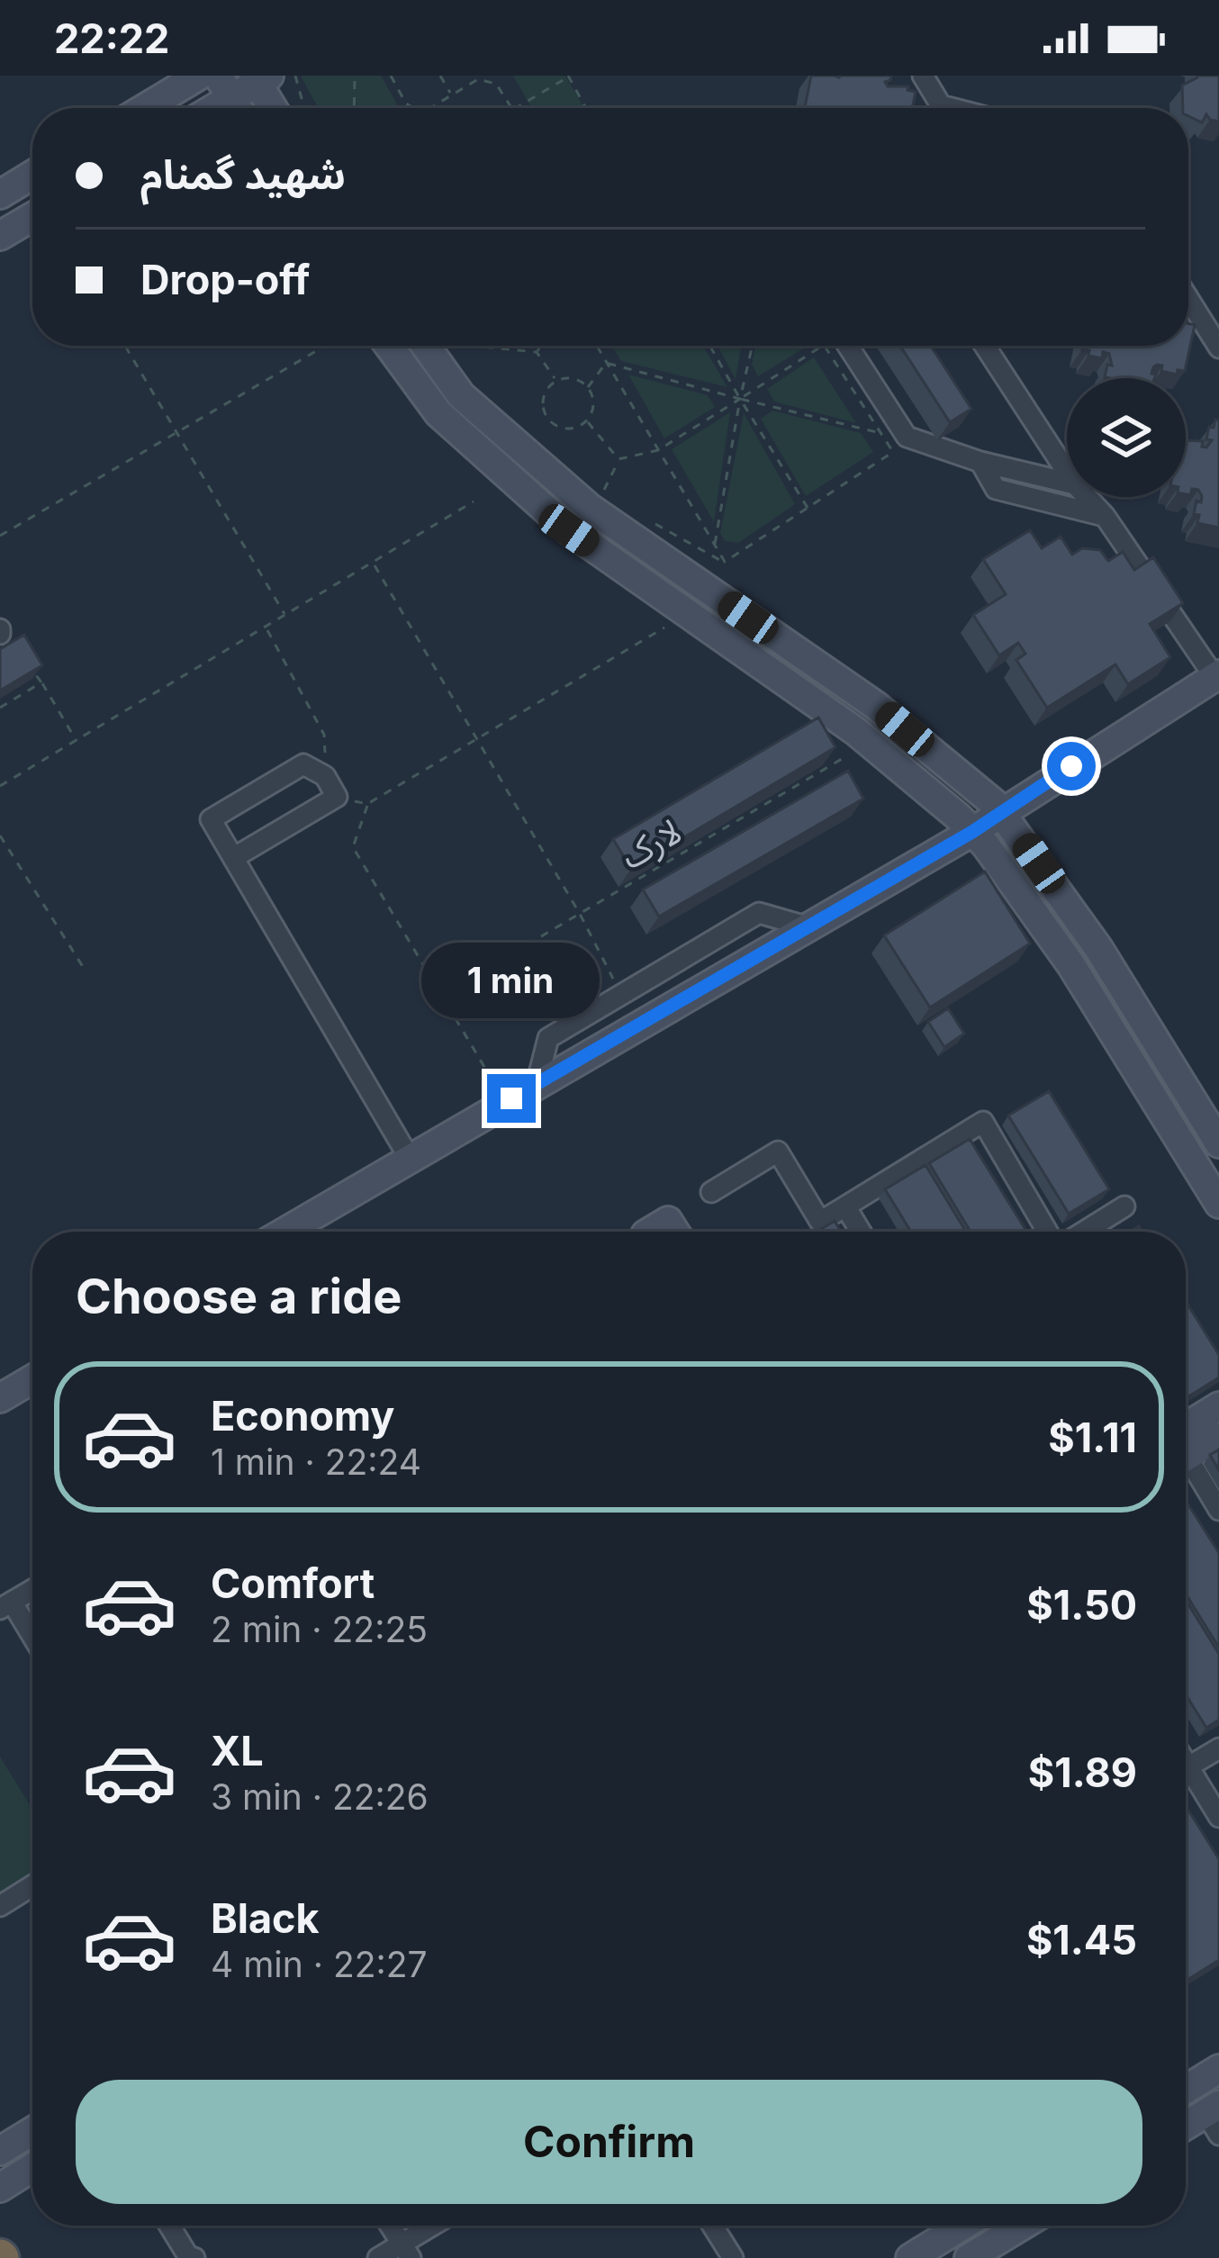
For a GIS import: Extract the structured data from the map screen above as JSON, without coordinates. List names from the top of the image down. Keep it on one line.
{"streets":{"path":["لارک"]},"page":{"status":"22:22","banner":["شهید گمنام","Drop-off"],"bubble":"1 min","heading":"Choose a ride","list":[{"name":"Economy","note":"1 min · 22:24","value":"$1.11"},{"name":"Comfort","note":"2 min · 22:25","value":"$1.50"},{"name":"XL","note":"3 min · 22:26","value":"$1.89"},{"name":"Black","note":"4 min · 22:27","value":"$1.45"}],"buttons":"Confirm"}}
